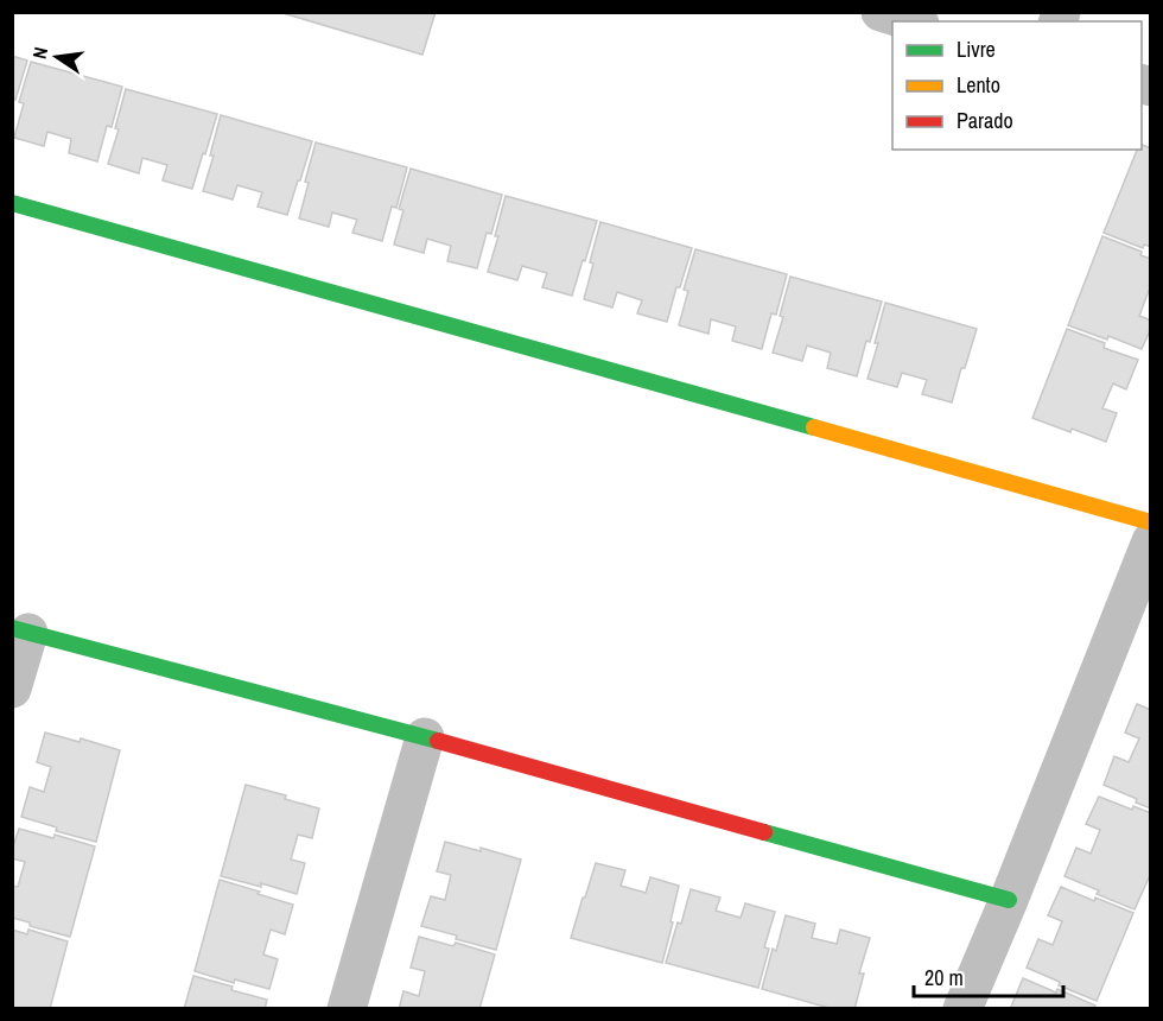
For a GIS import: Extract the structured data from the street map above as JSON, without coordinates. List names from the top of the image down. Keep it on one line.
{"legend":["Livre","Lento","Parado"],"scale_bar":"20 m","north":"left"}
